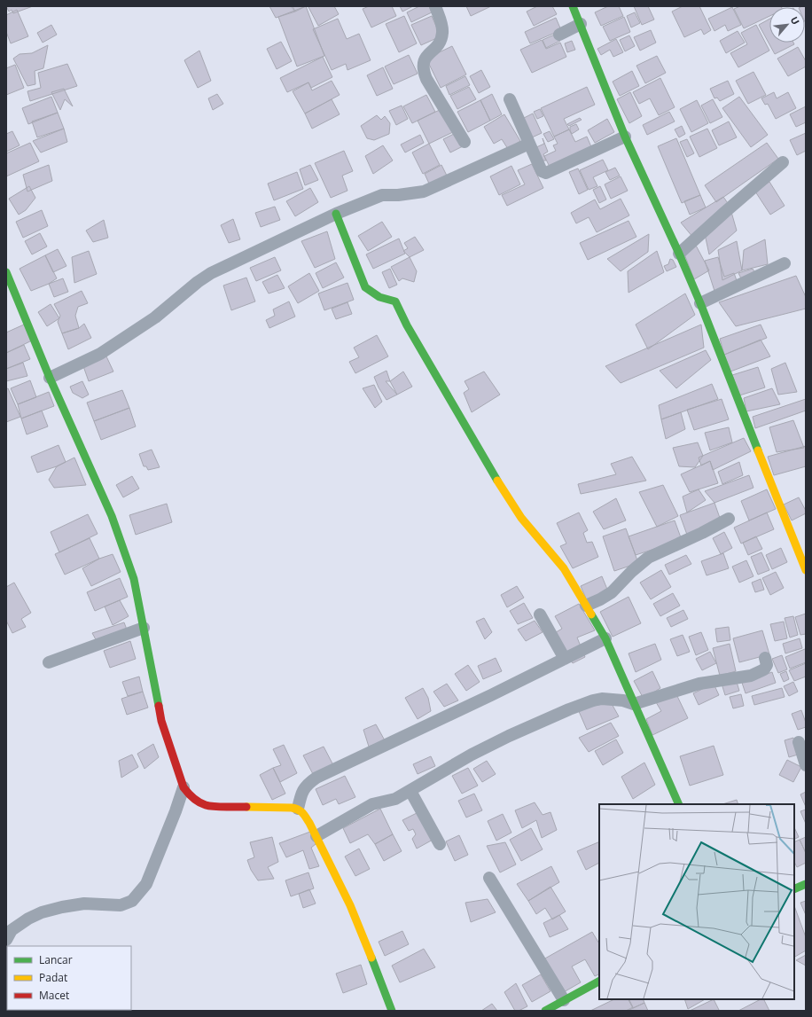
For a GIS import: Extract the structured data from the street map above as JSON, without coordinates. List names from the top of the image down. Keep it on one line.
{"legend":["Lancar","Padat","Macet"],"north":"top right"}
